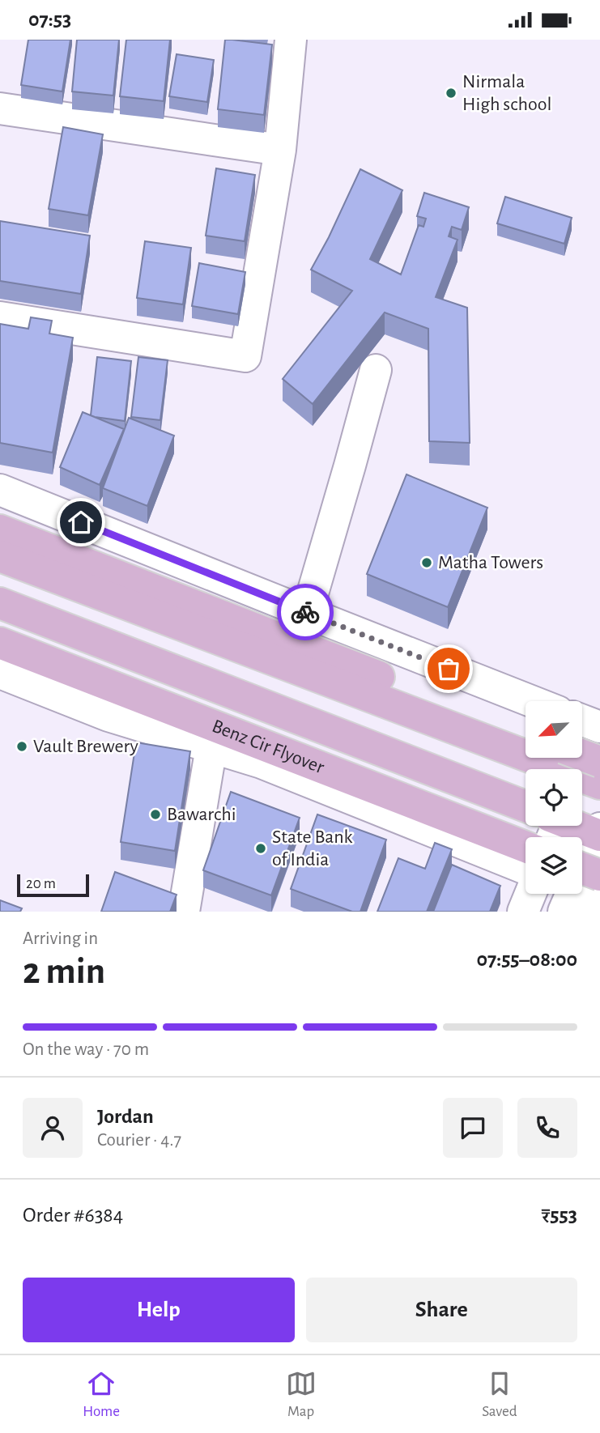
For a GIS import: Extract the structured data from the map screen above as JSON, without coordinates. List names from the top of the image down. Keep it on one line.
{"streets":{"main road":["Benz Cir Flyover"]},"places":["Nirmala High school","Matha Towers","Vault Brewery","Bawarchi","State Bank of India"],"scale_bar":"20 m","north":"bottom left","page":{"status":"07:53","scale":"20 m","heading":["2 min","Arriving in","07:55–08:00"],"panel":["Jordan","Courier · 4.7","Order #6384","₹553"],"bar":"On the way · 70 m","buttons":["Help","Share"],"tabs":["Home","Map","Saved"]}}
